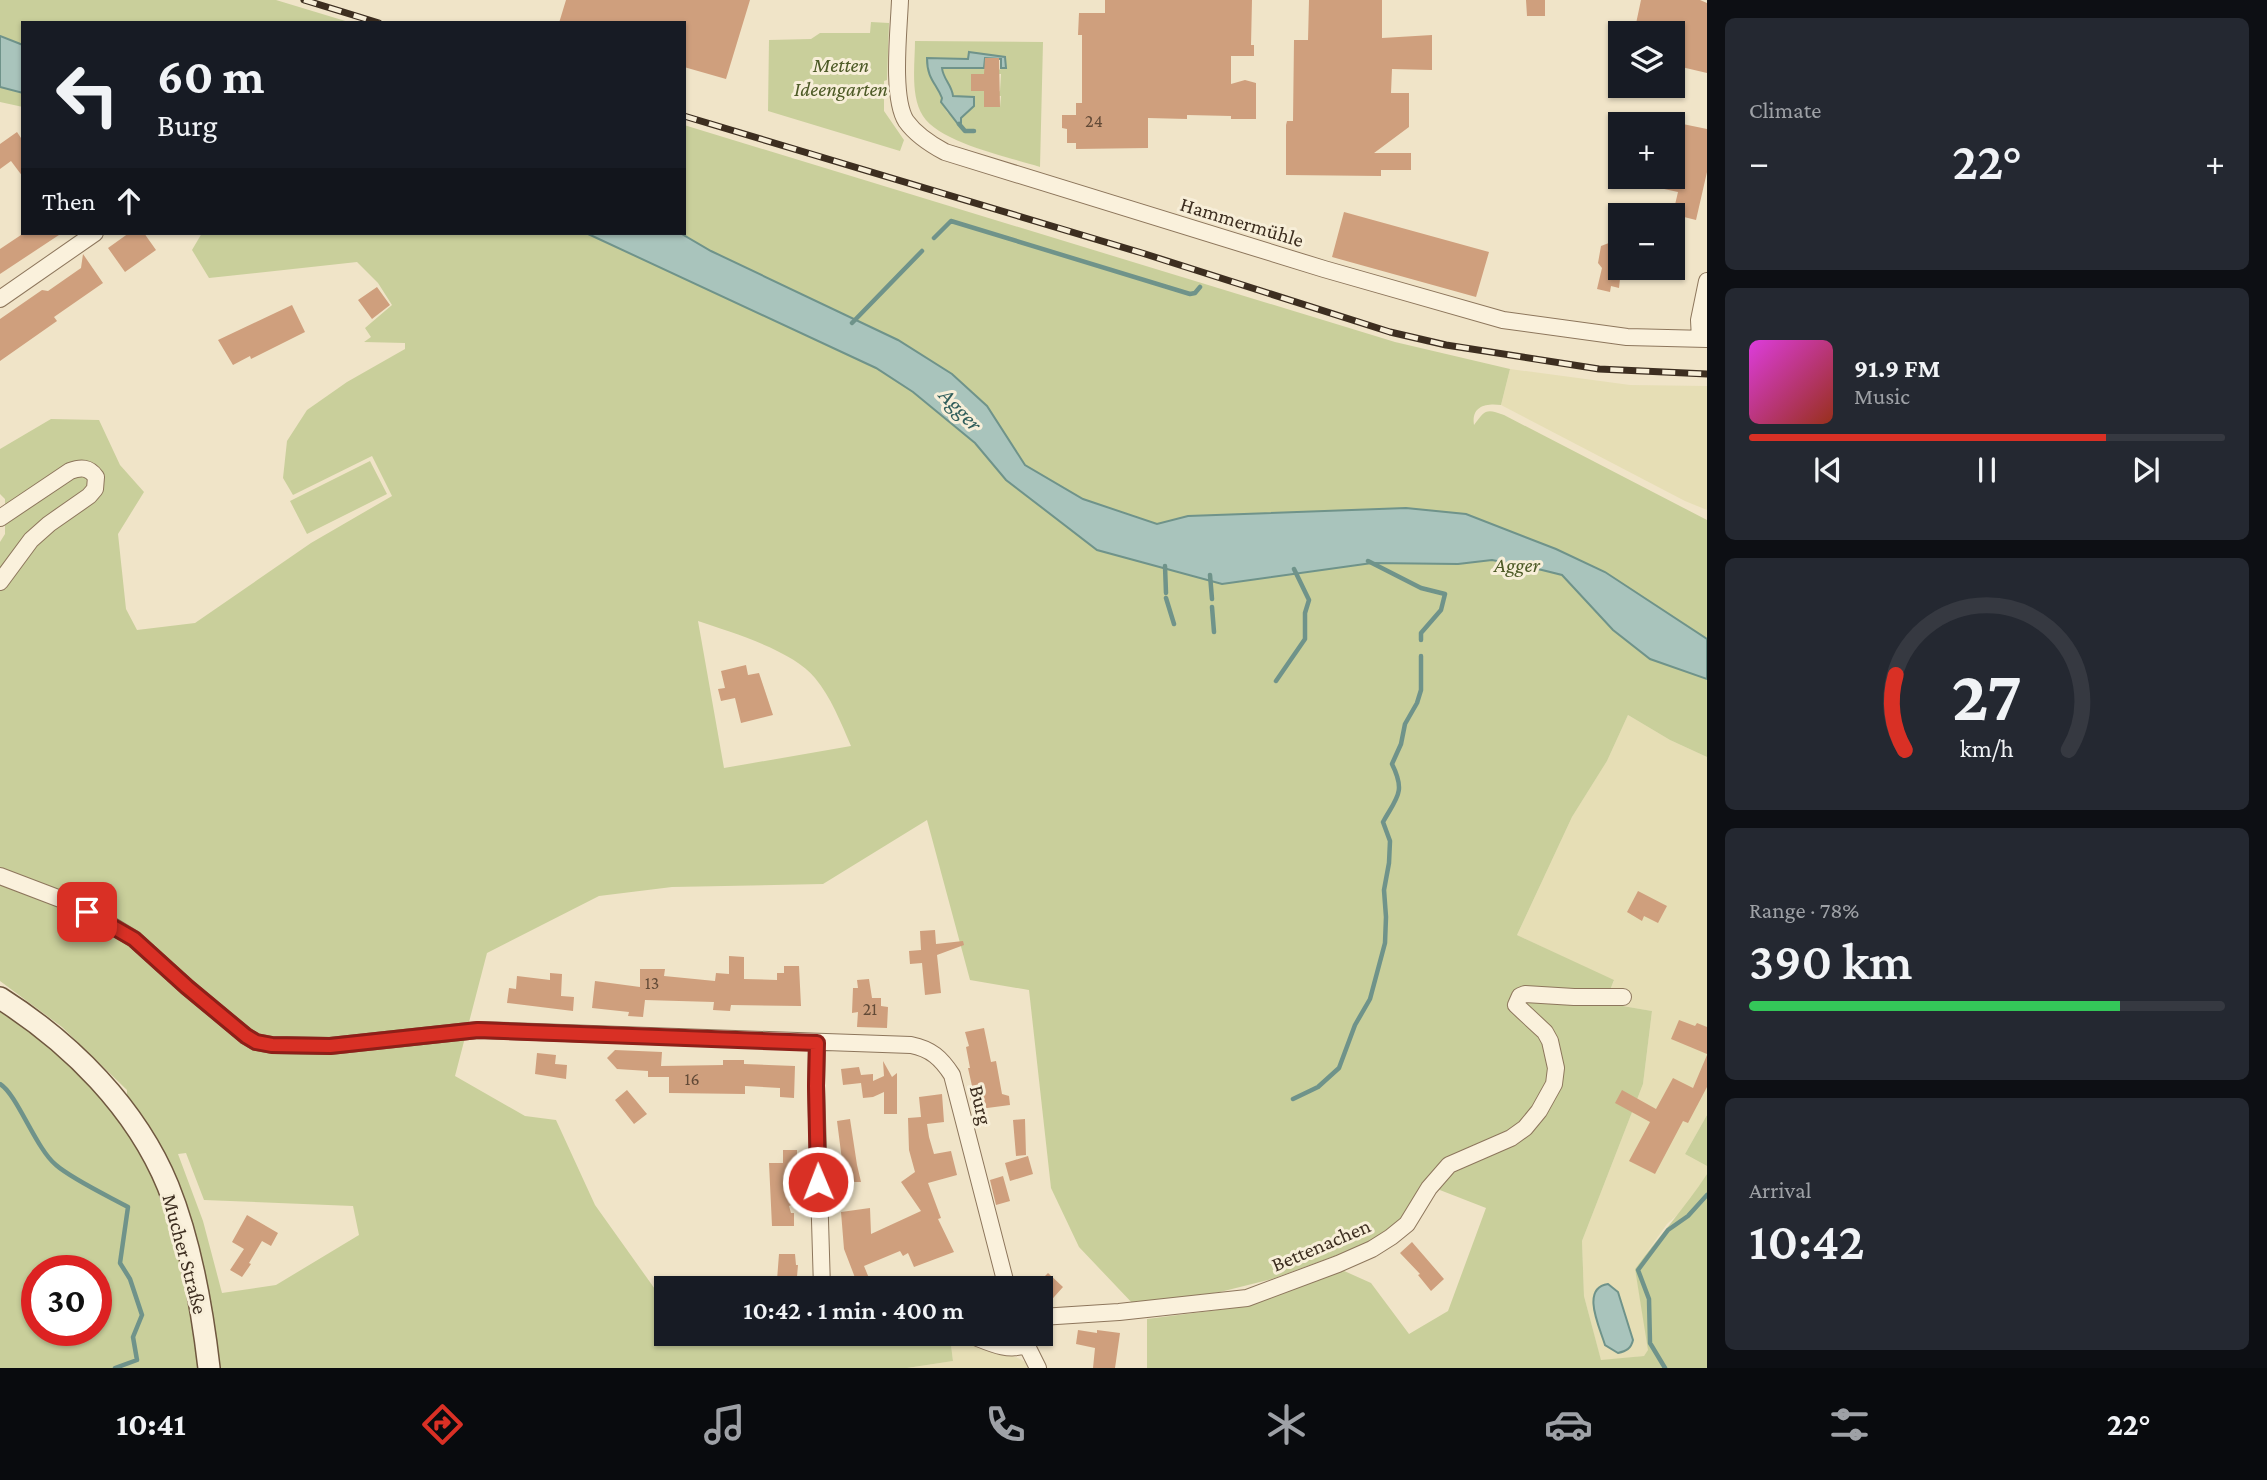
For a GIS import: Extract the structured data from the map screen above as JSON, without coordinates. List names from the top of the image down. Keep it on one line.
{"streets":{"main road":["Mucher Straße"],"street":["Hammermühle","Burg","Bettenachen"]},"water":["Agger"],"parks":["Metten Ideengarten","Agger"],"house_numbers":["24","13","21","16"],"page":{"tile":["Climate",["Range · 78%","390 km"],["Arrival","10:42"]],"map_buttons":["+","−"],"turn":["60 m","Burg"],"heat":["−","22°","+"],"then":"Then","song":["91.9 FM","Music"],"limit":"30","trip":"10:42 · 1 min · 400 m","tabs":["10:41","22°"],"gauge":["27","km/h"]}}
